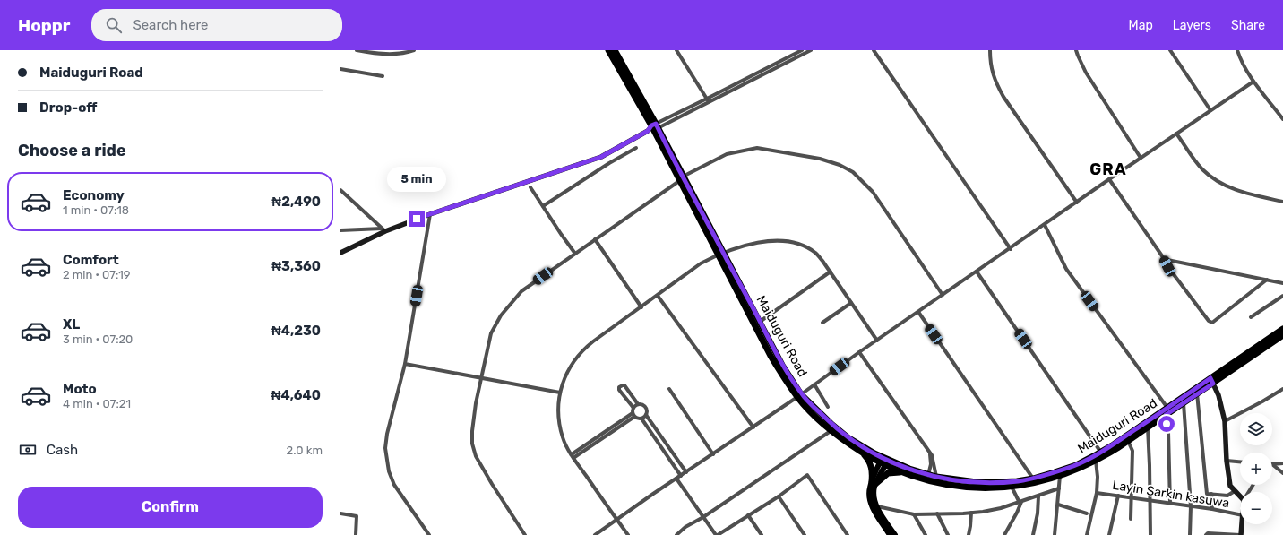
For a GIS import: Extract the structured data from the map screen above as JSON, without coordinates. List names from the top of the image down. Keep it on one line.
{"streets":{"highway":["Maiduguri Road"],"street":["Layin Sarkin kasuwa"]},"districts":["GRA"],"page":{"header":"Hoppr","search":"Search here","nav":["Map","Layers","Share"],"banner":["Maiduguri Road","Drop-off"],"heading":"Choose a ride","bubble":"5 min","list":[{"name":"Economy","note":"1 min · 07:18","value":"₦2,490"},{"name":"Comfort","note":"2 min · 07:19","value":"₦3,360"},{"name":"XL","note":"3 min · 07:20","value":"₦4,230"},{"name":"Moto","note":"4 min · 07:21","value":"₦4,640"}],"map_buttons":["+","−"],"pay":["Cash","2.0 km"],"buttons":"Confirm"}}
